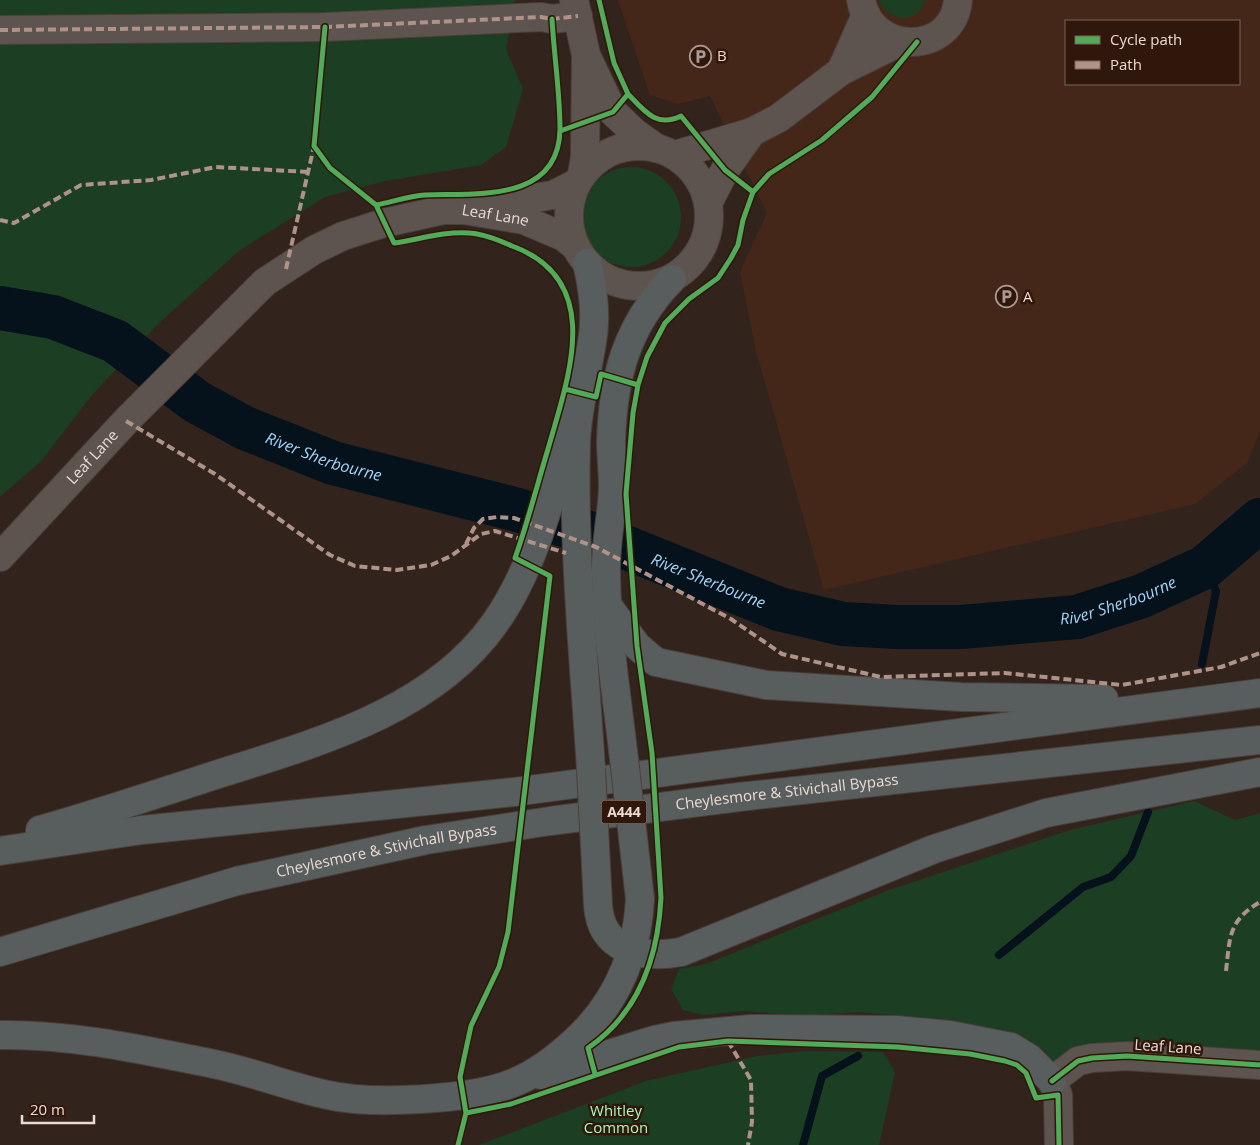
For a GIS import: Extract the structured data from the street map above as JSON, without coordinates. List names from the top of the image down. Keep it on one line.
{"streets":{"highway":["Cheylesmore & Stivichall Bypass","A444"],"street":["Leaf Lane"]},"water":["River Sherbourne"],"parks":["Whitley Common"],"places":{"parking":["B","A"]},"legend":["Cycle path","Path"],"scale_bar":"20 m"}
